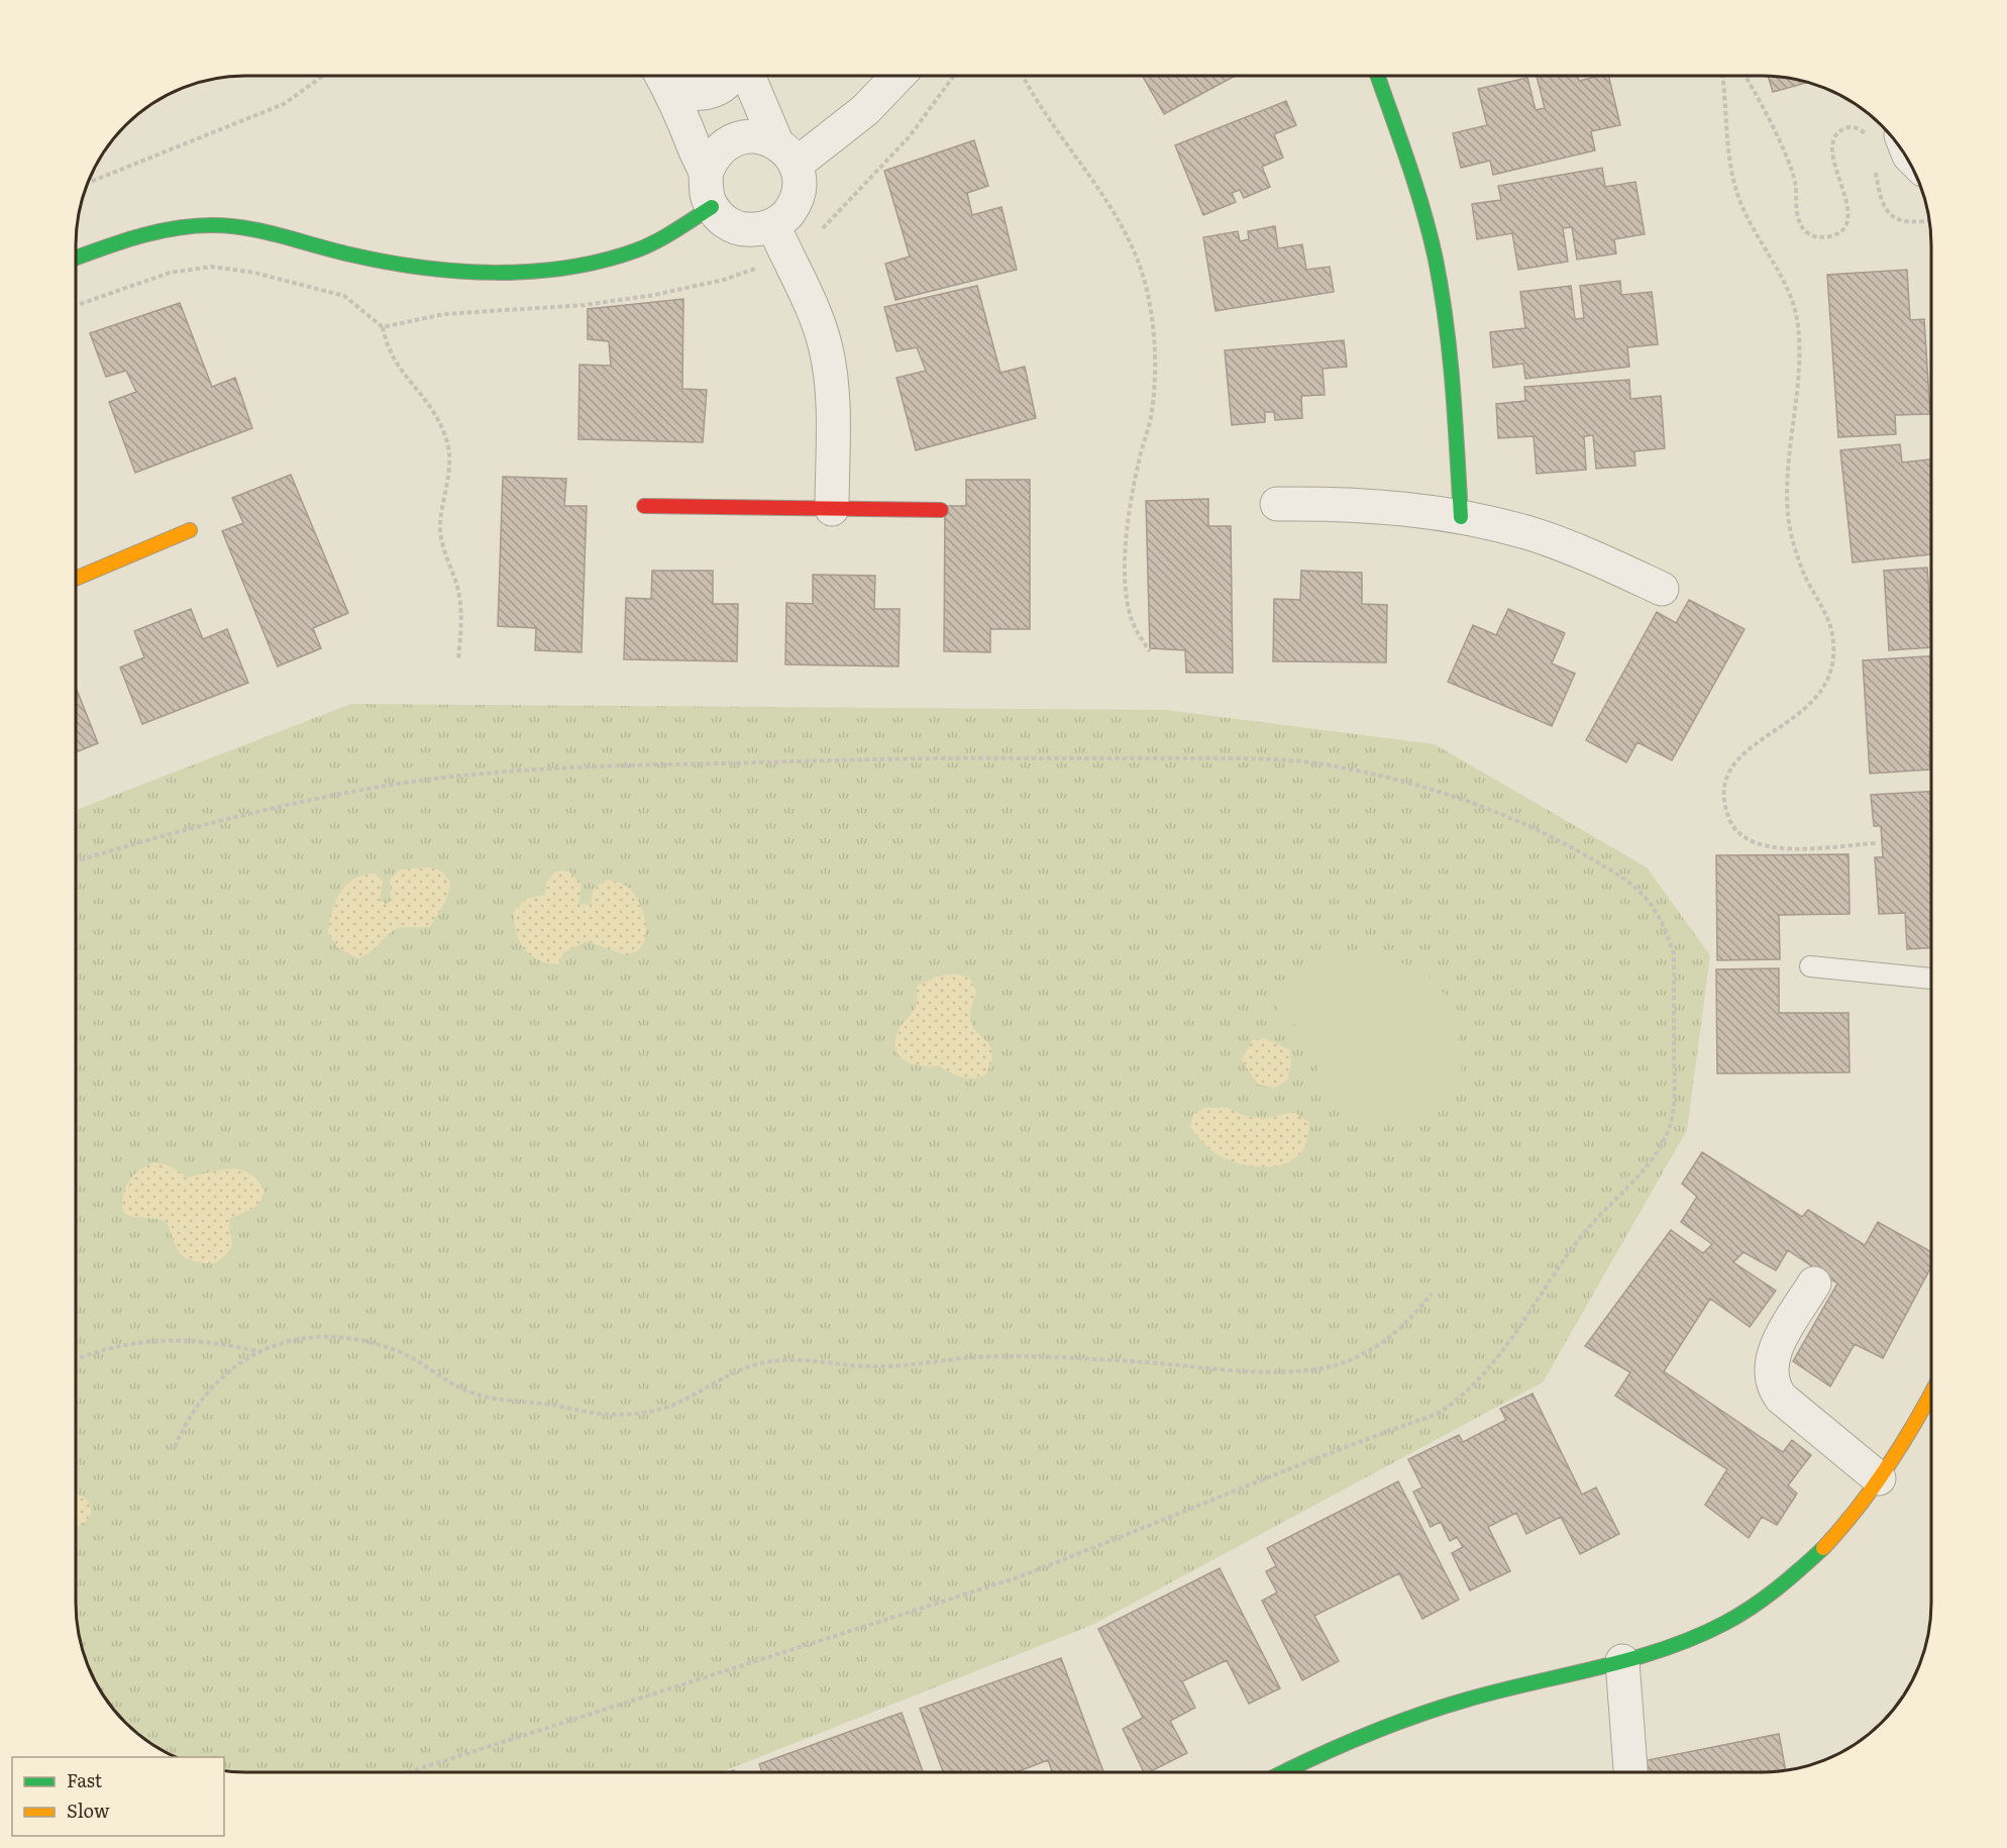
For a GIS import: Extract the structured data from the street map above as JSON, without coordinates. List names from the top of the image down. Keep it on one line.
{"legend":["Fast","Slow"]}
